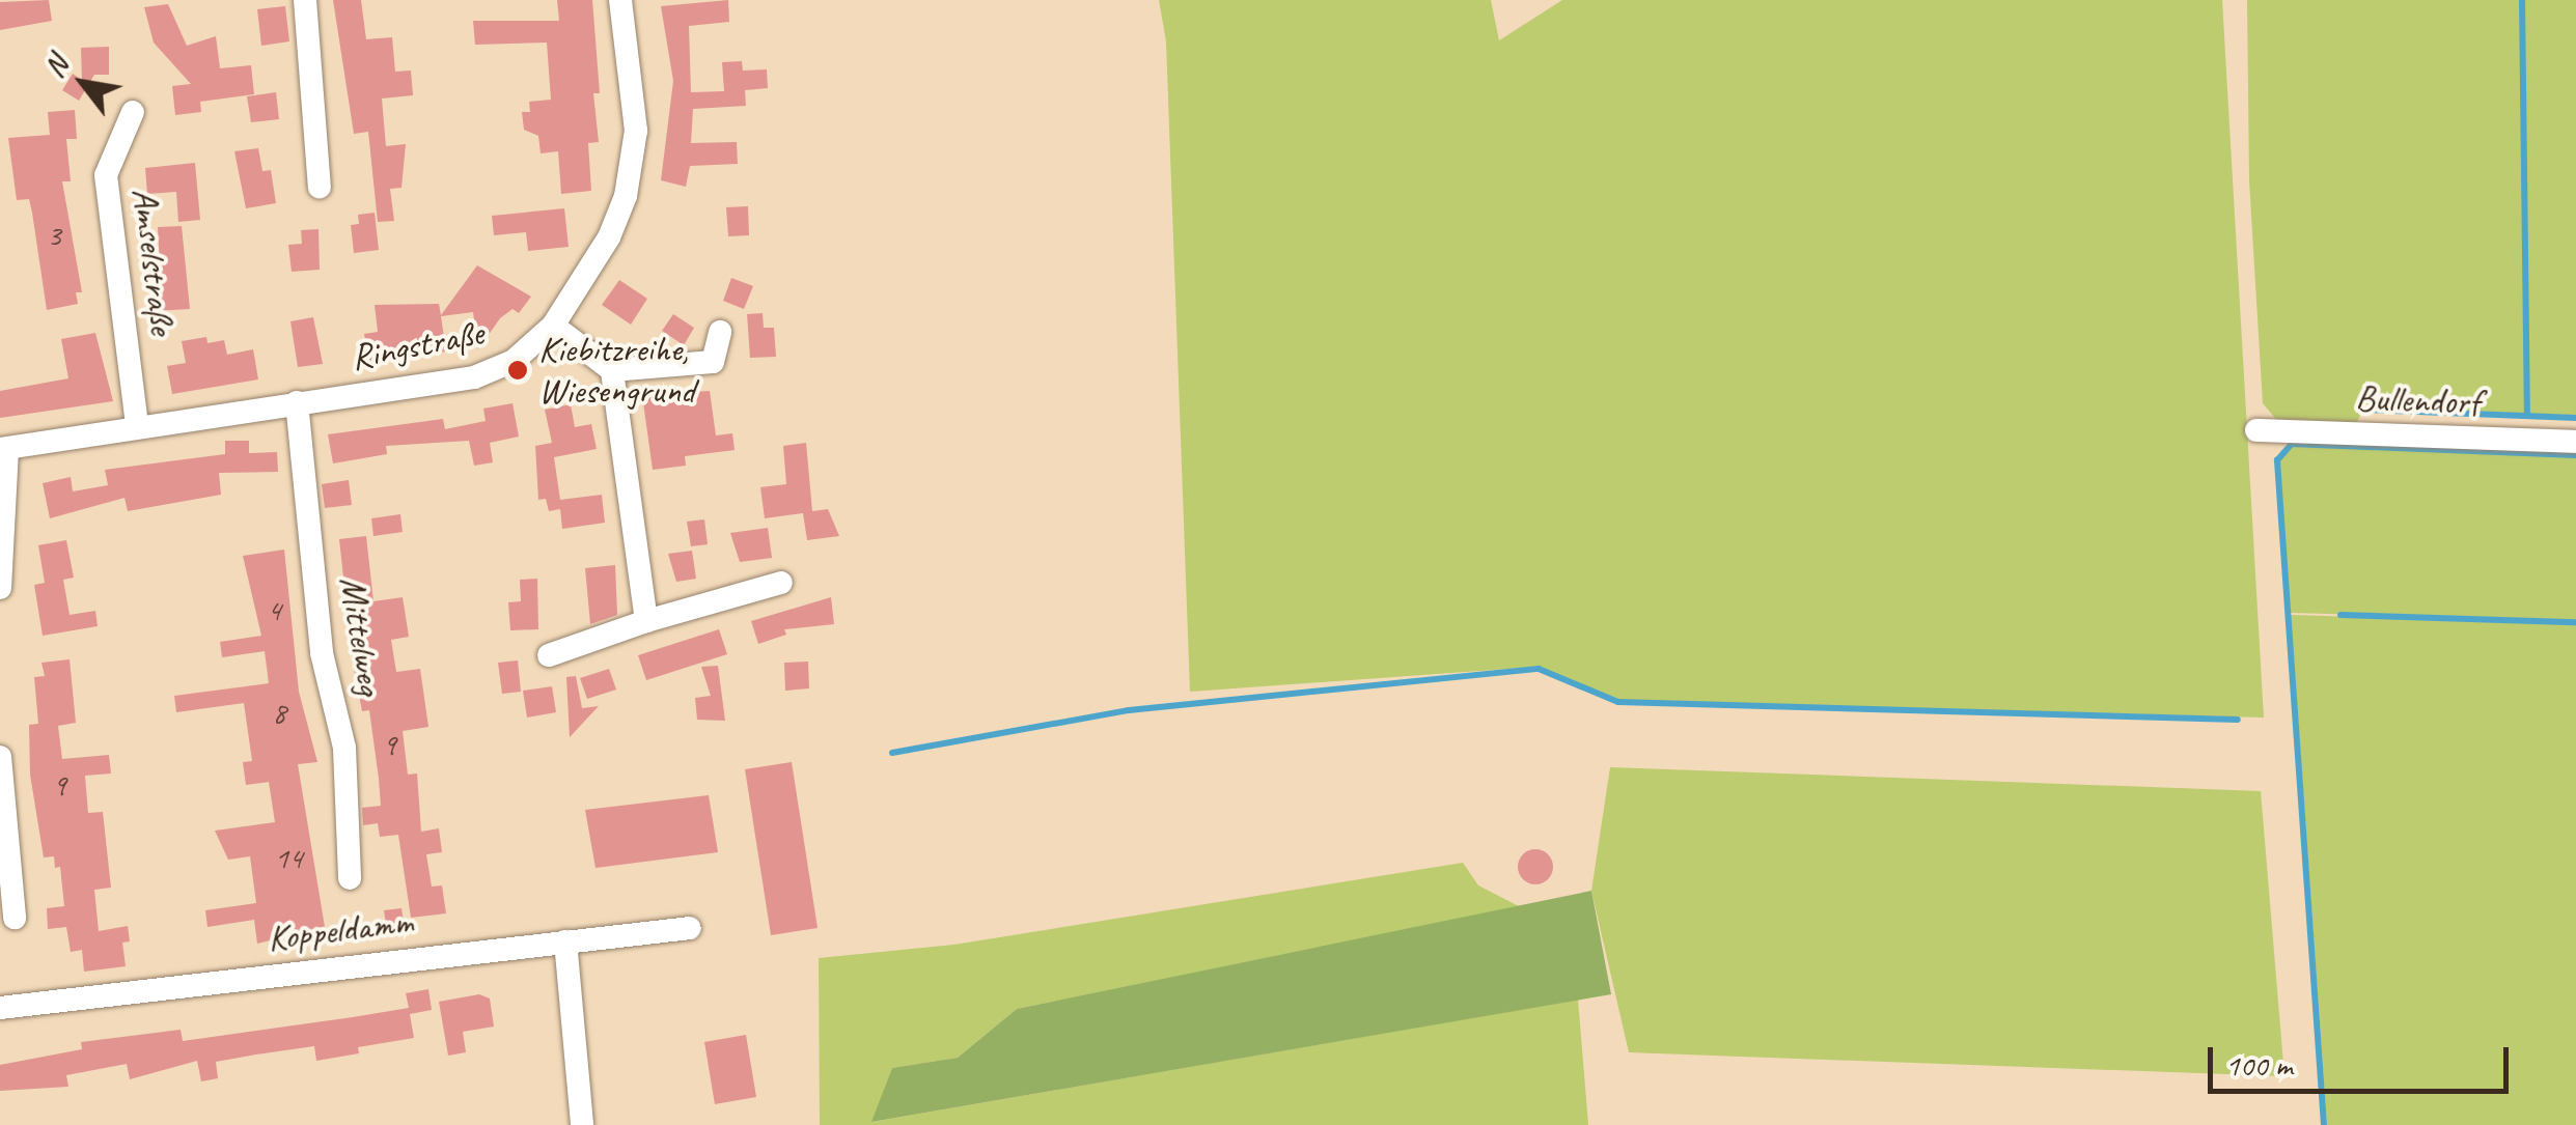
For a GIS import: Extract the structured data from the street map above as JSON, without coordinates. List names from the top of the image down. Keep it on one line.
{"streets":{"street":["Amselstraße","Ringstraße","Bullendorf","Mittelweg","Koppeldamm"]},"crossings":[["Amselstraße","Ringstraße"],["Ringstraße","Mittelweg"]],"places":["Kiebitzreihe, Wiesengrund"],"house_numbers":["3","4","8","9","9","14"],"scale_bar":"100 m","north":"top left"}
